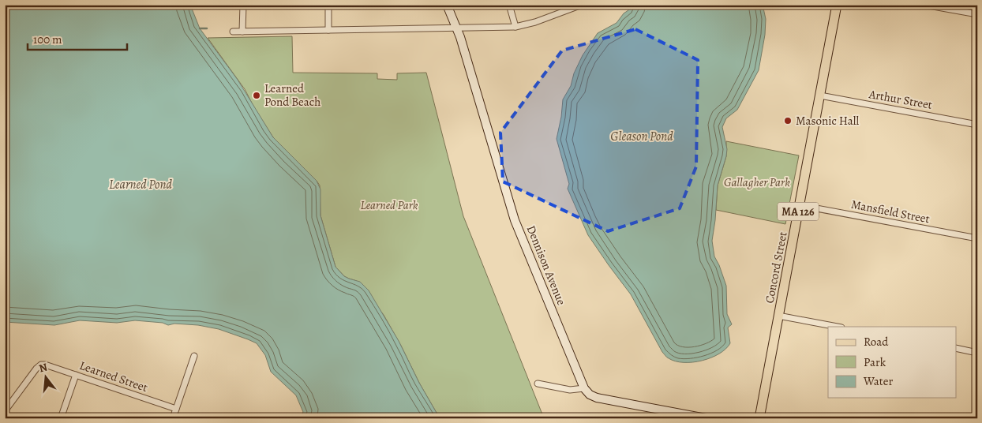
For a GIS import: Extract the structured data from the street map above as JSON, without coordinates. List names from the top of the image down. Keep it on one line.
{"streets":{"main road":["MA 126","Concord Street"],"street":["Arthur Street","Mansfield Street","Dennison Avenue","Learned Street"]},"crossings":[["Arthur Street","Concord Street"],["Mansfield Street","Concord Street"]],"water":["Gleason Pond","Learned Pond"],"parks":["Gallagher Park","Learned Park"],"places":["Learned Pond Beach","Masonic Hall"],"legend":["Road","Park","Water"],"scale_bar":"100 m","north":"top"}
